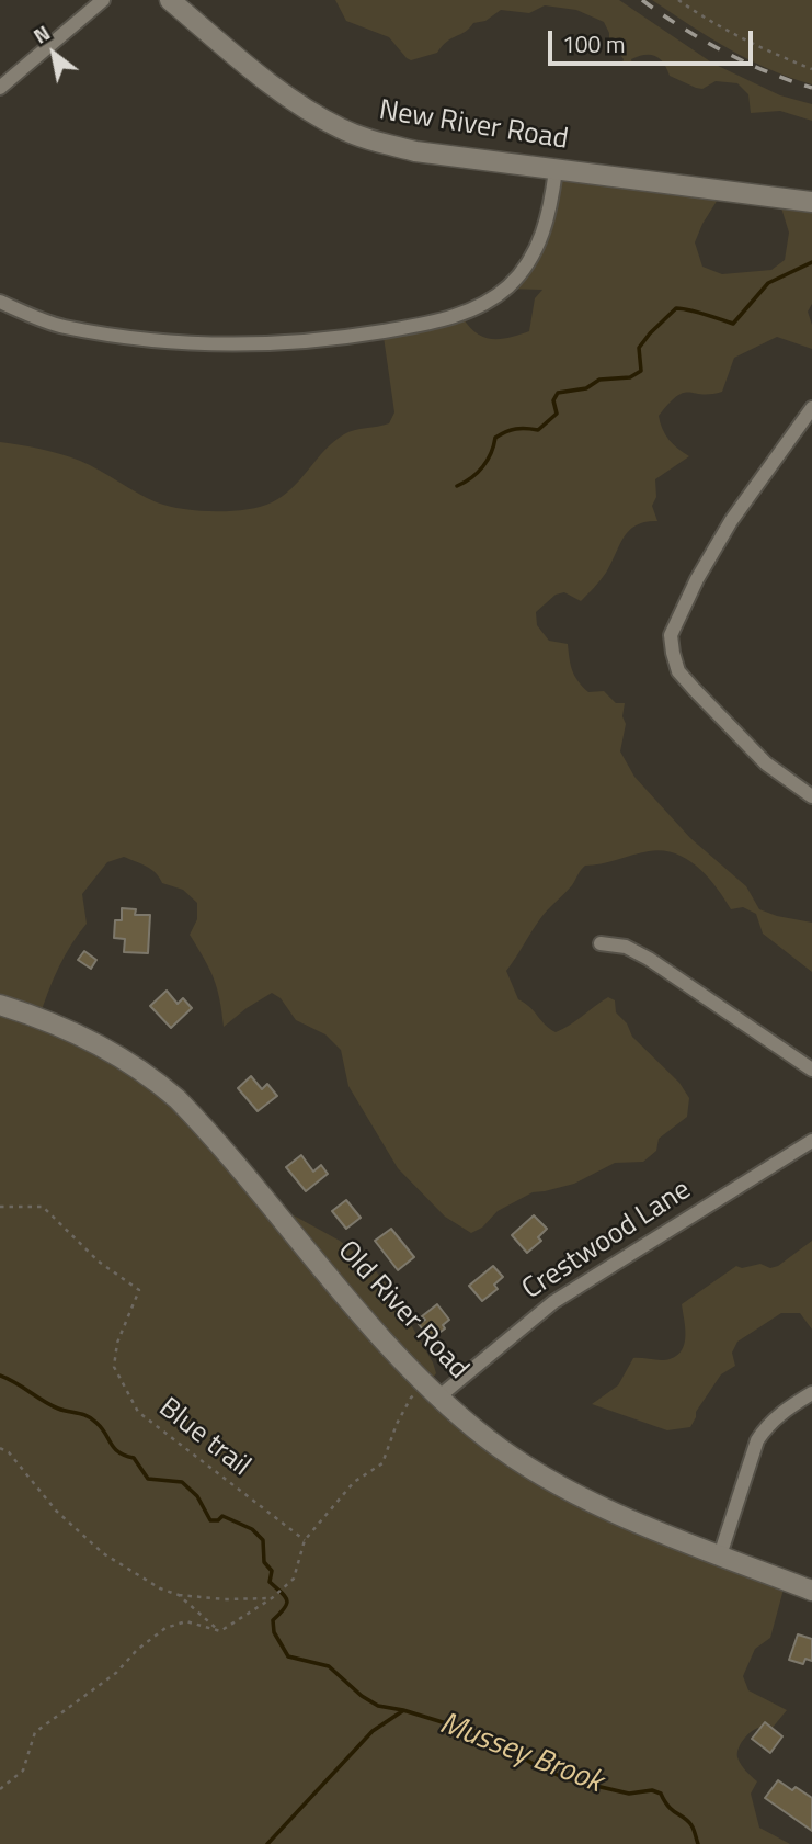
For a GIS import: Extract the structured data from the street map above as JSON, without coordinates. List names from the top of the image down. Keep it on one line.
{"streets":{"main road":["New River Road","Old River Road"],"street":["Crestwood Lane"],"path":["Blue trail"]},"crossings":[["Crestwood Lane","Old River Road"]],"water":["Mussey Brook"],"scale_bar":"100 m","north":"top left"}
